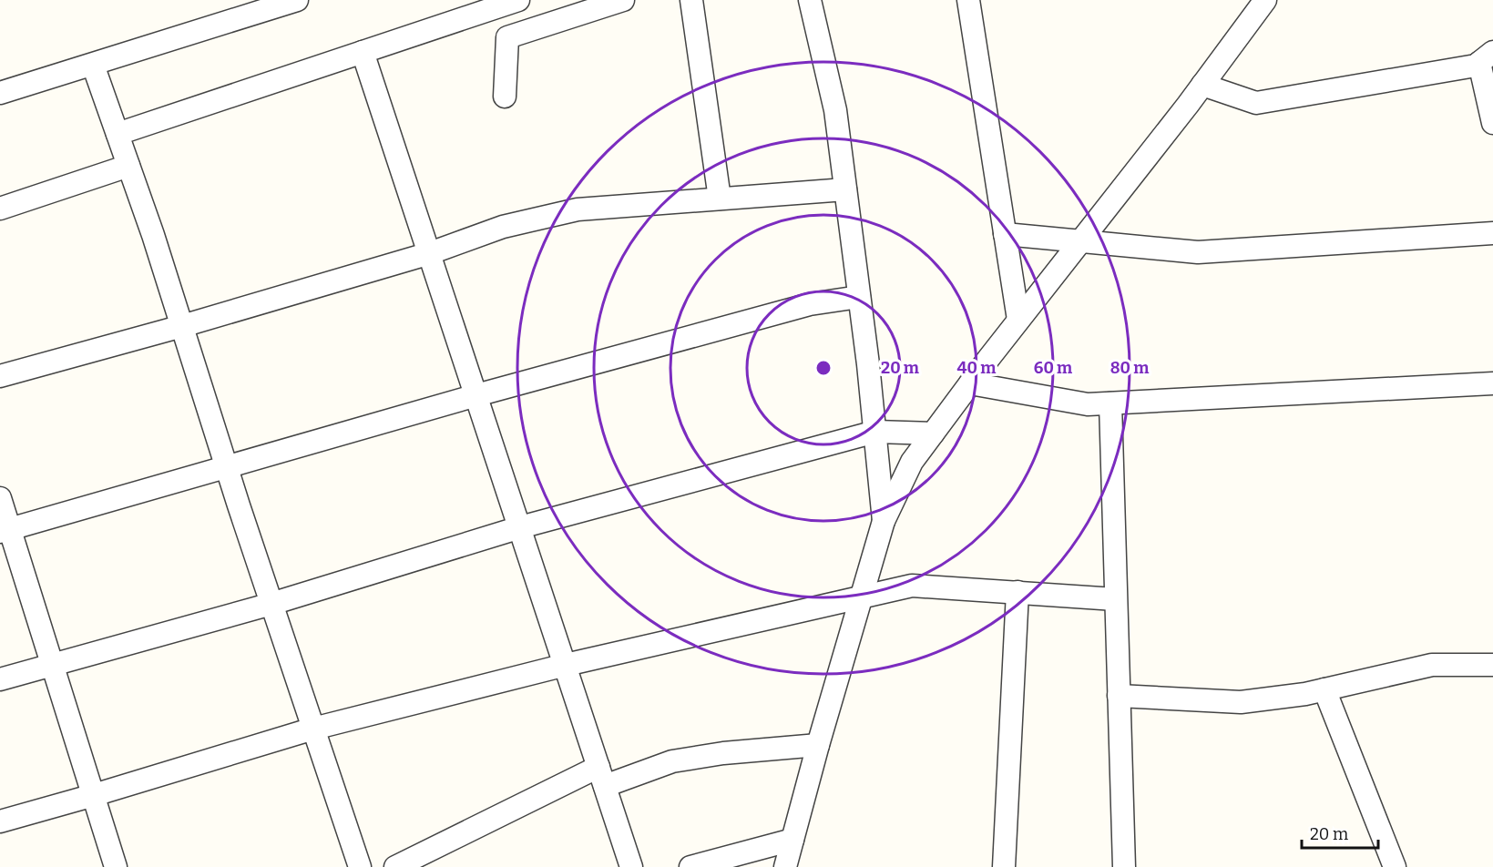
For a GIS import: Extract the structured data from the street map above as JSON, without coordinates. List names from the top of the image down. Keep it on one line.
{"scale_bar":"20 m","rings":["20 m","40 m","60 m","80 m"]}
